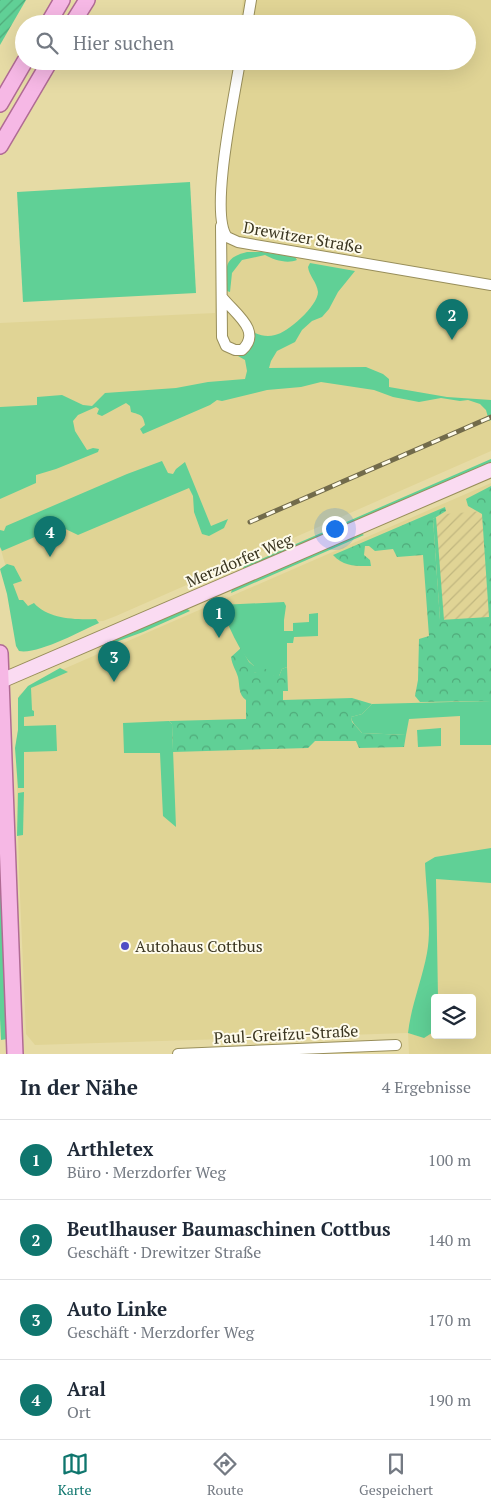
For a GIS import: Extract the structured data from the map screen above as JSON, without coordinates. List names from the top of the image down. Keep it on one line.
{"streets":{"street":["Drewitzer Straße","Merzdorfer Weg","Paul-Greifzu-Straße"]},"places":["Autohaus Cottbus"],"page":{"search":"Hier suchen","pins":["2","4","1","3"],"heading":["In der Nähe","4 Ergebnisse"],"list":[{"mark":"1","name":"Arthletex","note":"Büro · Merzdorfer Weg","value":"100 m"},{"mark":"2","name":"Beutlhauser Baumaschinen Cottbus","note":"Geschäft · Drewitzer Straße","value":"140 m"},{"mark":"3","name":"Auto Linke","note":"Geschäft · Merzdorfer Weg","value":"170 m"},{"mark":"4","name":"Aral","note":"Ort","value":"190 m"}],"nav":["Karte","Route","Gespeichert"]}}
